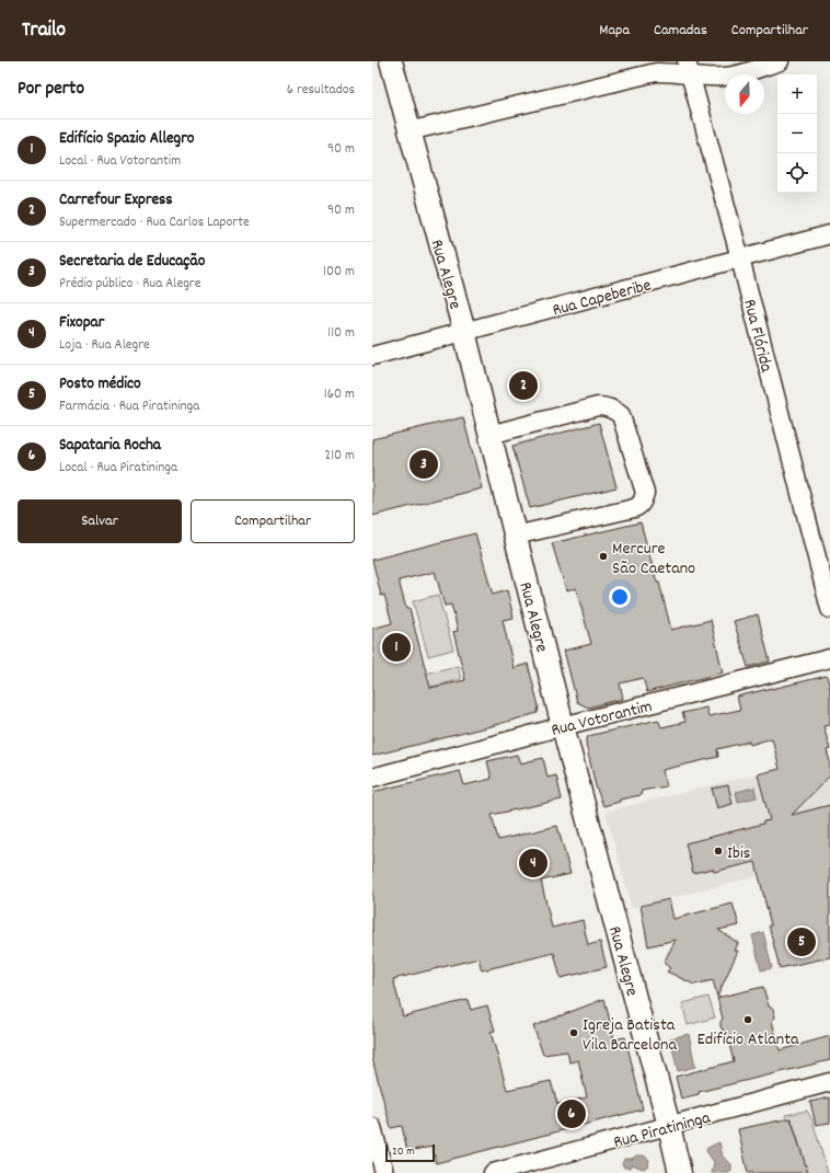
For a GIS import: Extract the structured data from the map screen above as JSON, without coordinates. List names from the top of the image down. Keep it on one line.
{"streets":{"main road":["Rua Alegre"],"street":["Rua Capeberibe","Rua Flórida","Rua Votorantim","Rua Piratininga"]},"crossings":[["Rua Alegre","Rua Capeberibe"],["Rua Alegre","Rua Votorantim"],["Rua Alegre","Rua Piratininga"],["Rua Capeberibe","Rua Flórida"]],"places":["Mercure São Caetano","Ibis","Edifício Atlanta","Igreja Batista Vila Barcelona"],"scale_bar":"20 m","north":"bottom","page":{"header":"Trailo","nav":["Mapa","Camadas","Compartilhar"],"heading":["Por perto","6 resultados"],"map_buttons":["+","−"],"list":[{"mark":"1","name":"Edifício Spazio Allegro","note":"Local · Rua Votorantim","value":"90 m"},{"mark":"2","name":"Carrefour Express","note":"Supermercado · Rua Carlos Laporte","value":"90 m"},{"mark":"3","name":"Secretaria de Educação","note":"Prédio público · Rua Alegre","value":"100 m"},{"mark":"4","name":"Fixopar","note":"Loja · Rua Alegre","value":"110 m"},{"mark":"5","name":"Posto médico","note":"Farmácia · Rua Piratininga","value":"160 m"},{"mark":"6","name":"Sapataria Rocha","note":"Local · Rua Piratininga","value":"210 m"}],"pins":["2","3","1","4","5","6"],"buttons":["Salvar","Compartilhar"],"scale":"20 m"}}
